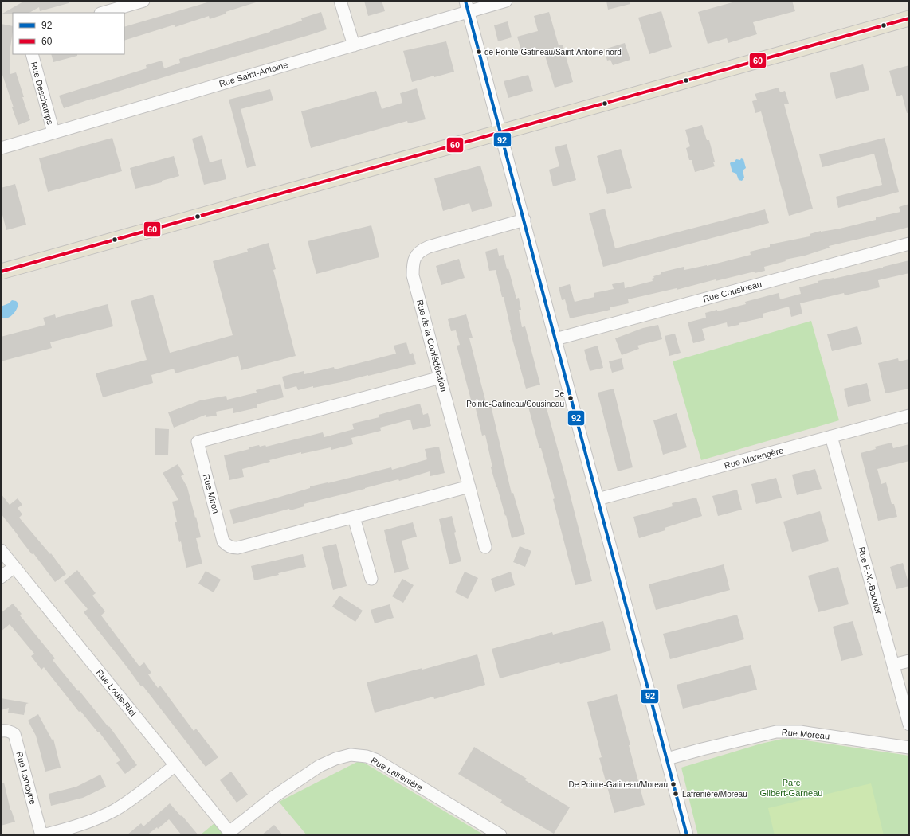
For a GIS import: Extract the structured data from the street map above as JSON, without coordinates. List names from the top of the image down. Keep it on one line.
{"streets":{"street":["Rue Saint-Antoine","Rue Deschamps","Rue Cousineau","Rue de la Confédération","Rue Marengère","Rue Miron","Rue F.-X.-Bouvier","Rue Louis-Riel","Rue Moreau","Rue Lafrenière","Rue Lemoyne"]},"crossings":[["Rue Saint-Antoine","Rue Deschamps"],["Rue de la Confédération","Rue Miron"],["Rue Marengère","Rue F.-X.-Bouvier"],["Rue Louis-Riel","Rue Lafrenière"]],"parks":["Parc Gilbert-Garneau"],"places":["de Pointe-Gatineau/Saint-Antoine nord","De Pointe-Gatineau/Cousineau","De Pointe-Gatineau/Moreau","Lafrenière/Moreau"],"lines":["transit line 92","transit line 60"],"legend":["92","60"]}
